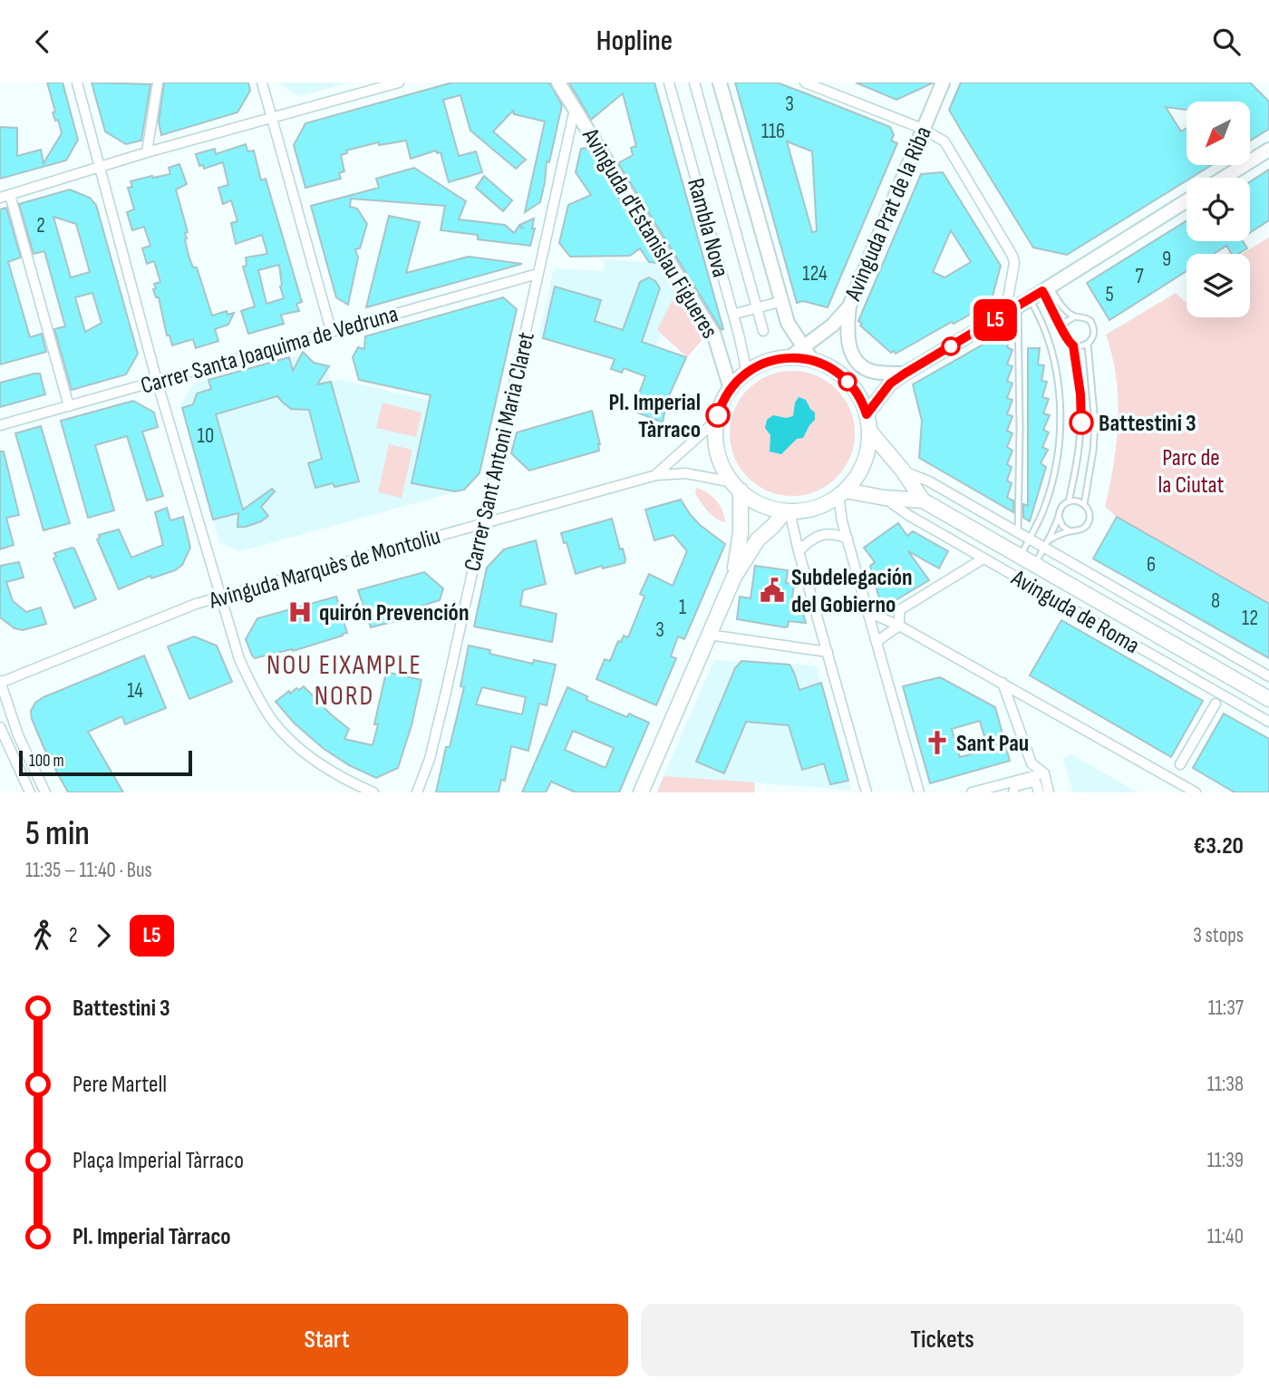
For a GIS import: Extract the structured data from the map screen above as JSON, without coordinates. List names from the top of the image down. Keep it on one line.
{"streets":{"main road":["Avinguda de Roma"],"street":["Avinguda Prat de la Riba","Rambla Nova","Avinguda d'Estanislau Figueres","Carrer Santa Joaquima de Vedruna","Carrer Sant Antoni Maria Claret","Avinguda Marquès de Montoliu"]},"crossings":[["Avinguda Prat de la Riba","Rambla Nova"],["Avinguda Prat de la Riba","Avinguda d'Estanislau Figueres"],["Avinguda Prat de la Riba","Avinguda Marquès de Montoliu"],["Avinguda Prat de la Riba","Avinguda de Roma"],["Rambla Nova","Avinguda d'Estanislau Figueres"],["Rambla Nova","Avinguda Marquès de Montoliu"],["Rambla Nova","Avinguda de Roma"],["Avinguda d'Estanislau Figueres","Carrer Sant Antoni Maria Claret"],["Avinguda d'Estanislau Figueres","Avinguda Marquès de Montoliu"],["Avinguda d'Estanislau Figueres","Avinguda de Roma"],["Carrer Santa Joaquima de Vedruna","Carrer Sant Antoni Maria Claret"],["Carrer Sant Antoni Maria Claret","Avinguda Marquès de Montoliu"],["Avinguda Marquès de Montoliu","Avinguda de Roma"]],"districts":["NOU EIXAMPLE NORD"],"parks":["Parc de la Ciutat"],"places":{"other":["Pl. Imperial Tàrraco","Battestini 3"],"public building":["Subdelegación del Gobierno"],"hospital":["quirón Prevención"],"church":["Sant Pau"]},"lines":["bus line L5"],"house_numbers":["3","116","2","9","124","7","5","10","6","8","1","12","3","14"],"scale_bar":"100 m","north":"bottom left","page":{"header":"Hopline","on_map":"L5","scale":"100 m","heading":["5 min","11:35 – 11:40 · Bus","€3.20"],"legs":["2","L5","3 stops"],"list":[{"name":"Battestini 3","value":"11:37"},{"name":"Pere Martell","value":"11:38"},{"name":"Plaça Imperial Tàrraco","value":"11:39"},{"name":"Pl. Imperial Tàrraco","value":"11:40"}],"buttons":["Start","Tickets"]}}
